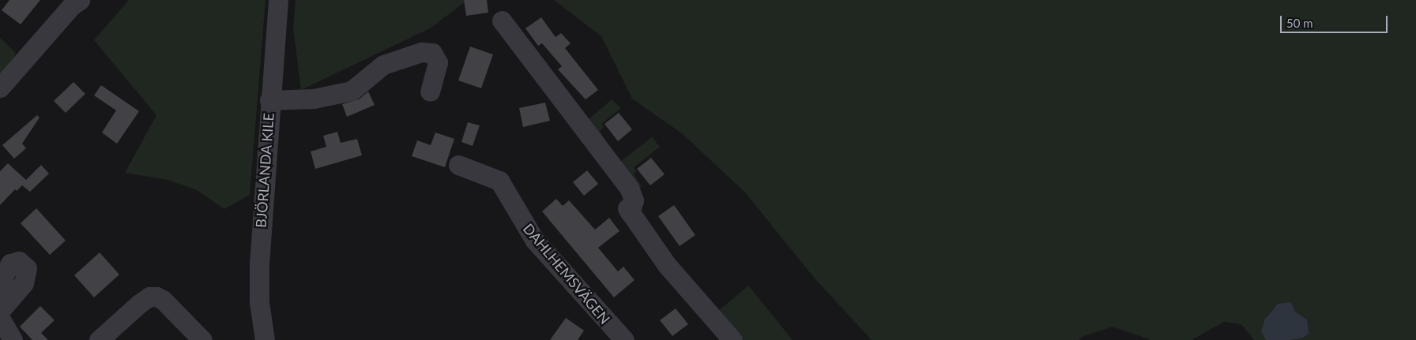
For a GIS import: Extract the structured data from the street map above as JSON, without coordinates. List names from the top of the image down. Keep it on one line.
{"streets":{"street":["BJÖRLANDA KILE","DAHLHEMSVÄGEN"]},"scale_bar":"50 m"}
